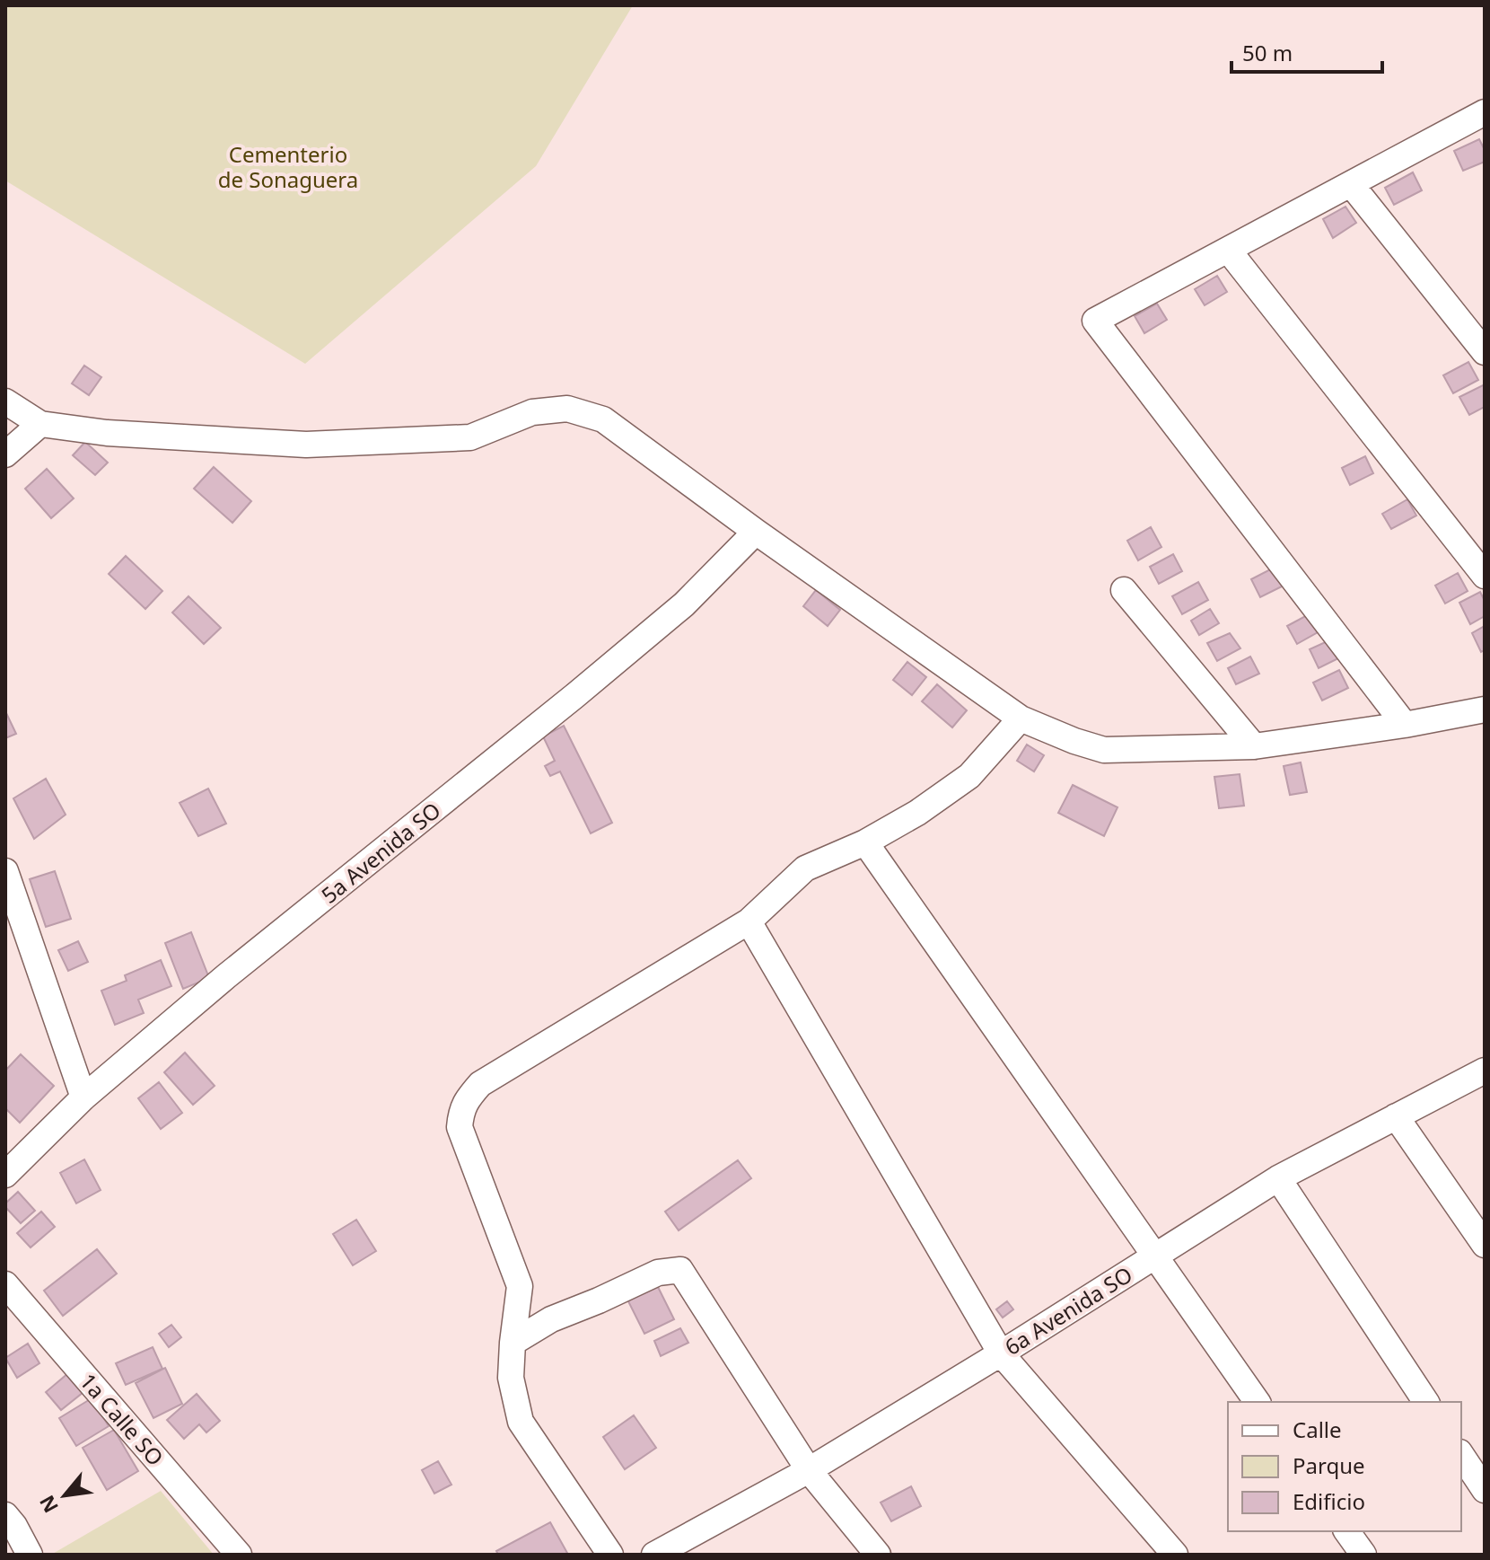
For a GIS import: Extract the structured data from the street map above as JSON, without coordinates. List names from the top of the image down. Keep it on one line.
{"streets":{"street":["5a Avenida SO","6a Avenida SO","1a Calle SO"]},"parks":["Cementerio de Sonaguera"],"legend":["Calle","Parque","Edificio"],"scale_bar":"50 m","north":"bottom left"}
